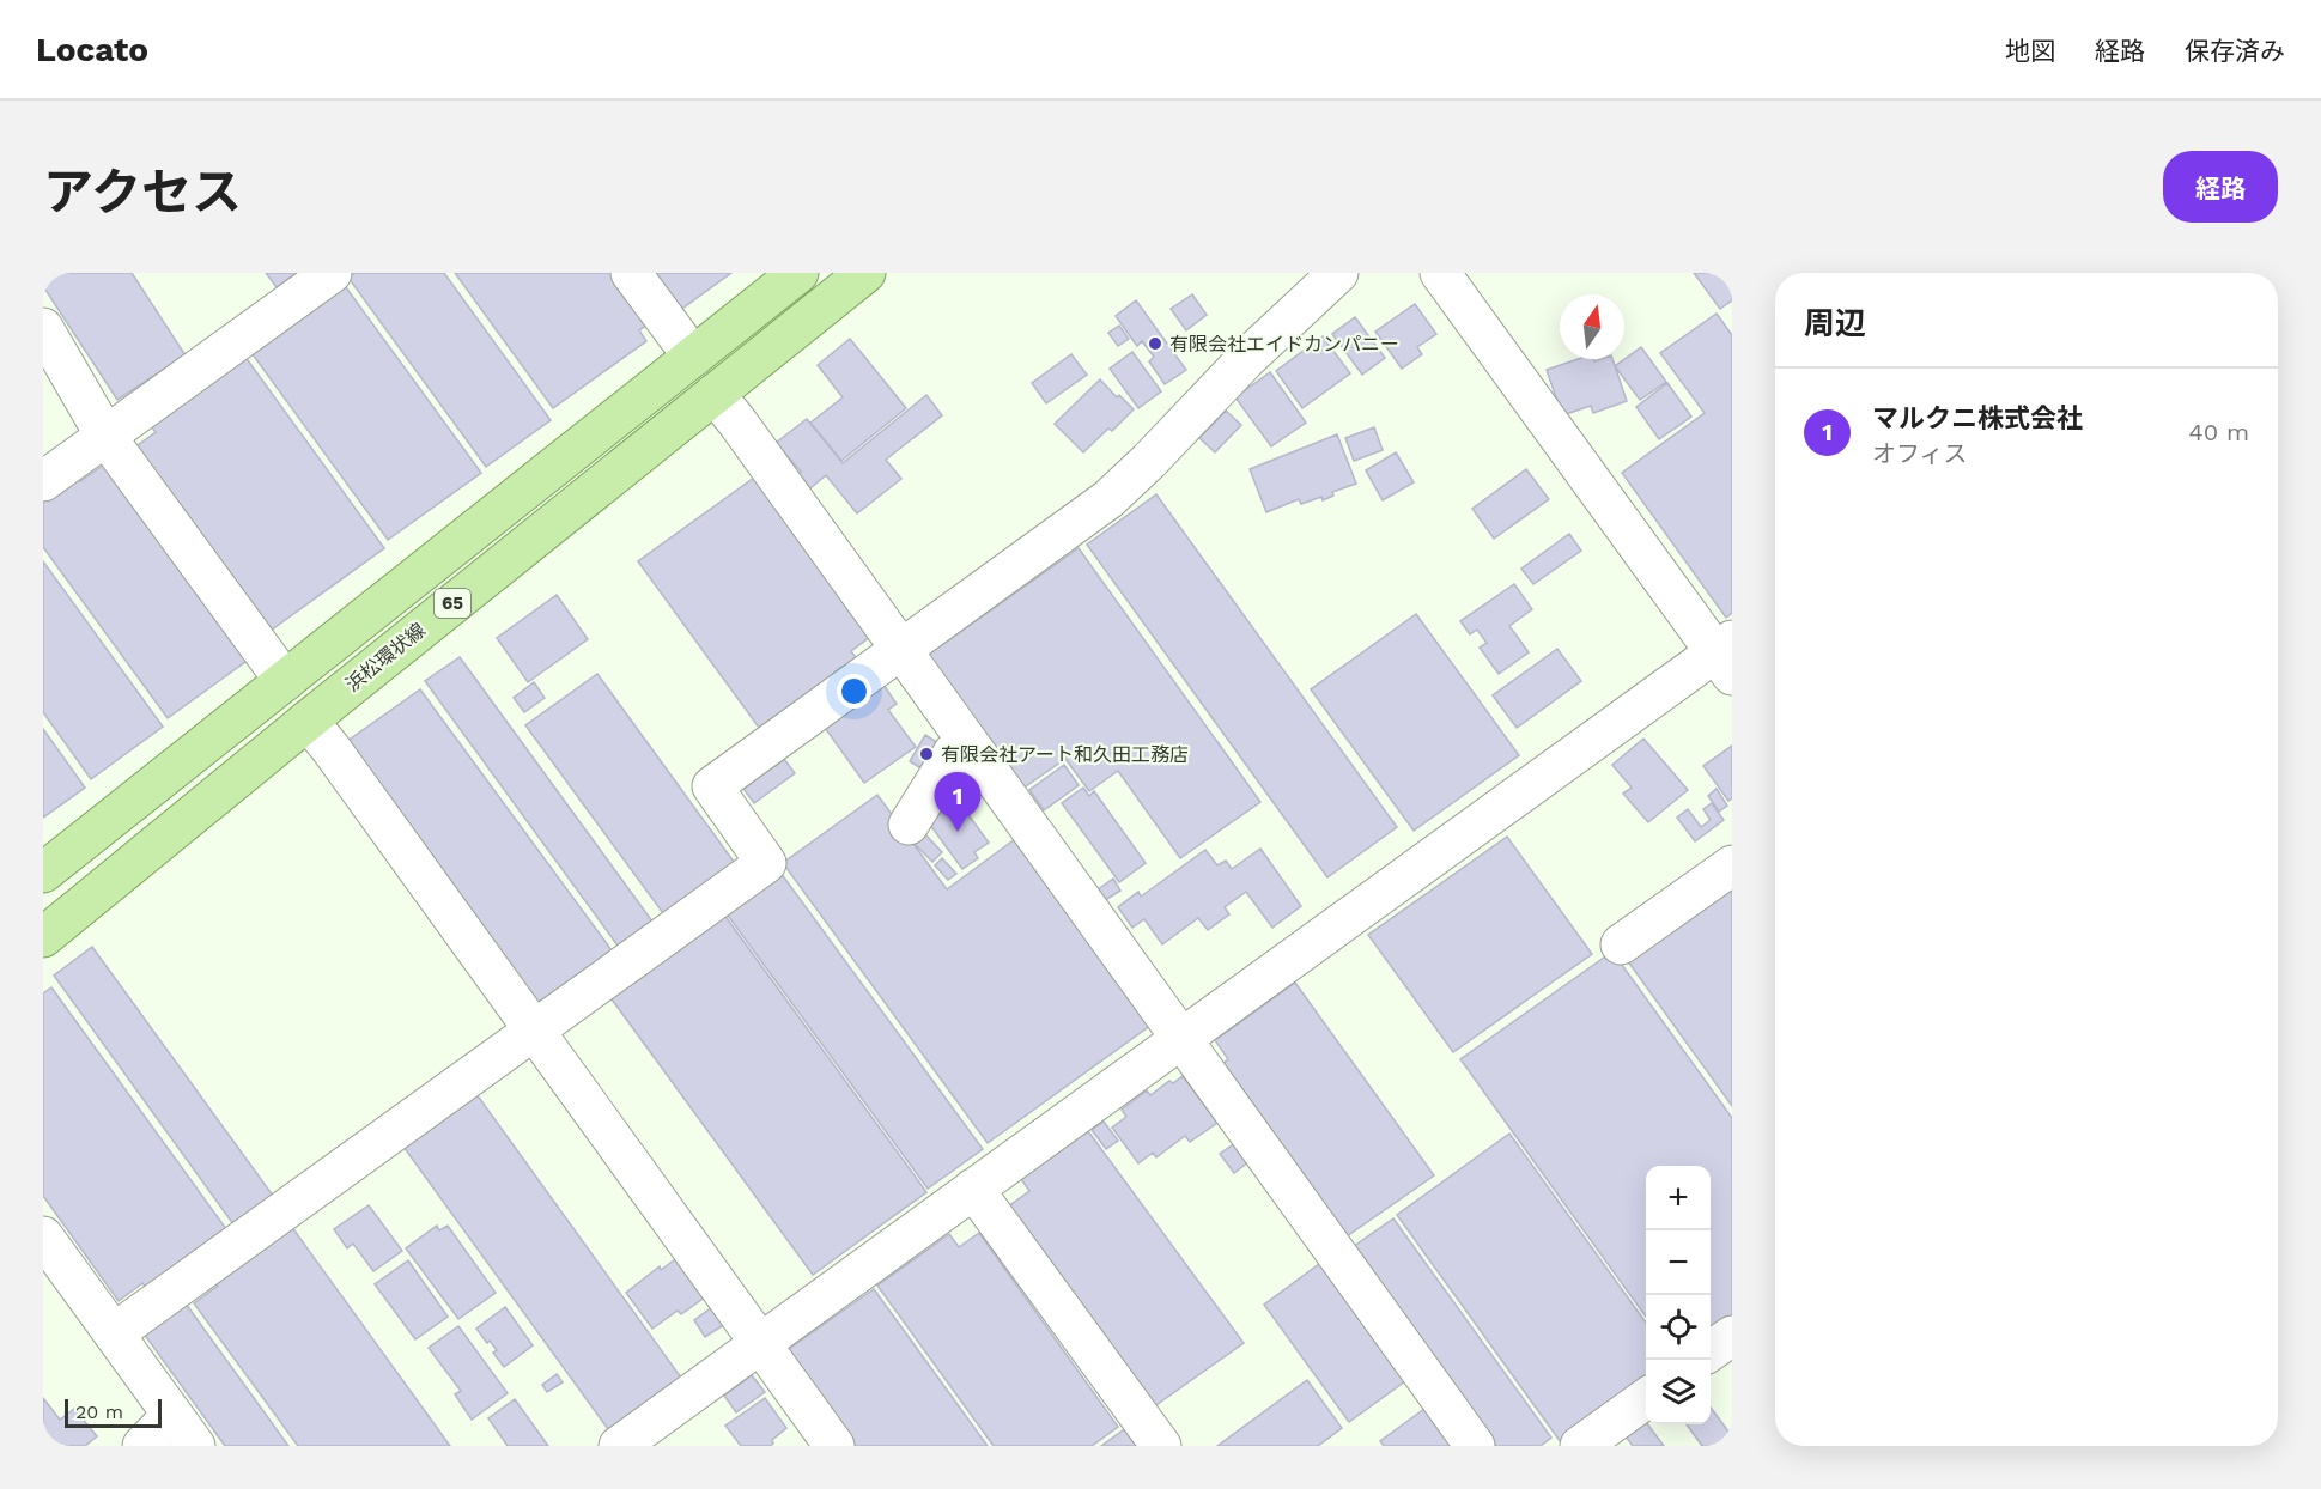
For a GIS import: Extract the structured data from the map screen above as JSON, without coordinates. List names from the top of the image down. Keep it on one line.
{"streets":{"main road":["65","浜松環状線"]},"places":["有限会社エイドカンパニー","有限会社アート和久田工務店"],"scale_bar":"20 m","north":"top","page":{"header":"Locato","nav":["地図","経路","保存済み"],"title":"アクセス","buttons":"経路","heading":"周辺","list":[{"mark":"1","name":"マルクニ株式会社","note":"オフィス","value":"40 m"}],"pins":"1","map_buttons":["+","−"],"scale":"20 m"}}
